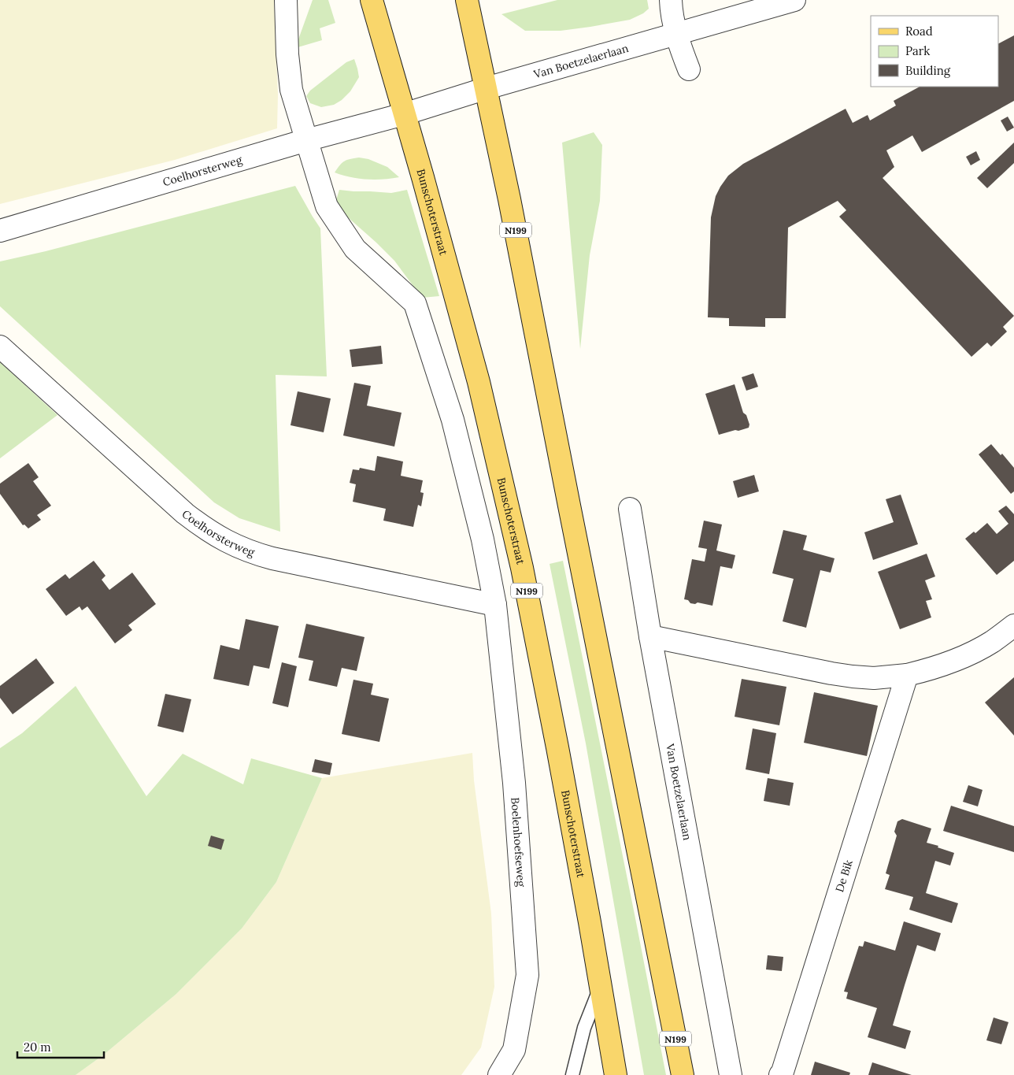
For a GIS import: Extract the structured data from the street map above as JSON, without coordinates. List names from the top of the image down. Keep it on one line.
{"streets":{"main road":["Bunschoterstraat","N199"],"street":["Van Boetzelaerlaan","Coelhorsterweg","Boelenhoefseweg","De Bik"]},"crossings":[["Van Boetzelaerlaan","Coelhorsterweg"],["Van Boetzelaerlaan","Bunschoterstraat"],["Van Boetzelaerlaan","N199"],["Coelhorsterweg","Bunschoterstraat"],["Coelhorsterweg","Boelenhoefseweg"]],"legend":["Road","Park","Building"],"scale_bar":"20 m"}
